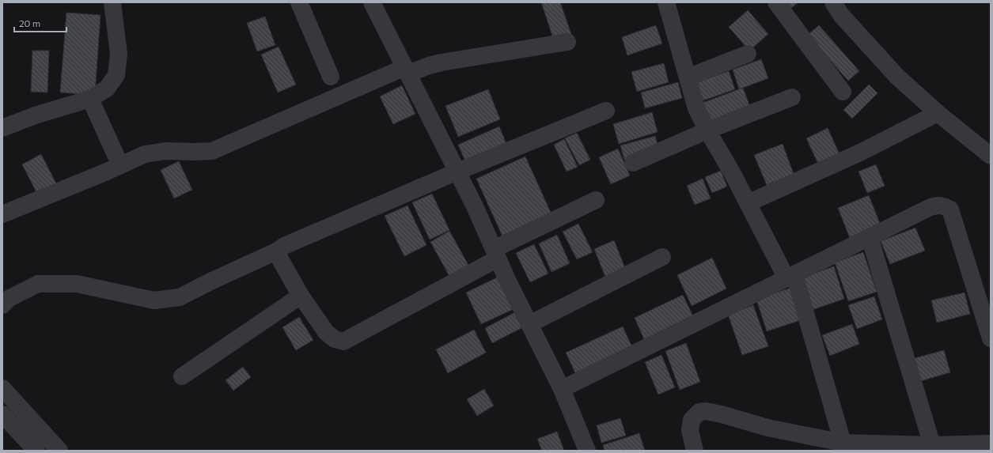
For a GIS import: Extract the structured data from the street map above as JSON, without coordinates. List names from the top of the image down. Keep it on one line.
{"scale_bar":"20 m"}
